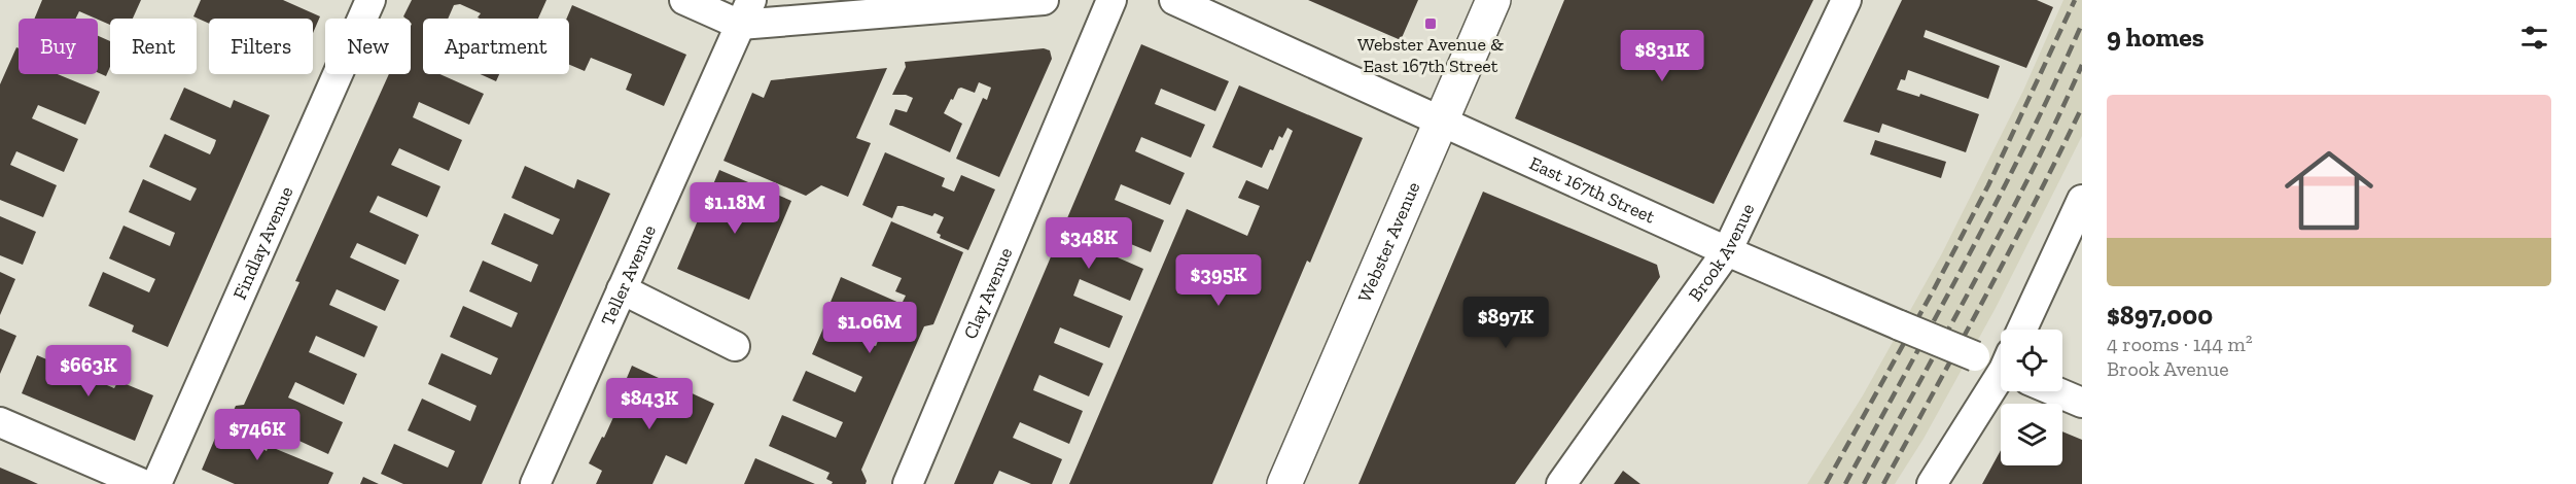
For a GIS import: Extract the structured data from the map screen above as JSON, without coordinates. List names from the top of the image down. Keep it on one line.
{"streets":{"main road":["Webster Avenue"],"street":["East 167th Street","Findlay Avenue","Brook Avenue","Teller Avenue","Clay Avenue"]},"crossings":[["East 167th Street","Webster Avenue"],["East 167th Street","Brook Avenue"]],"places":{"transit":["Webster Avenue & East 167th Street"]},"page":{"heading":"9 homes","chip":["Buy","Rent","Filters","New","Apartment"],"price":["$831K","$1.18M","$348K","$395K","$897K","$1.06M","$663K","$843K","$746K"],"list":[{"name":"$897,000","note":"4 rooms · 144 m² · Brook Avenue"}]}}
